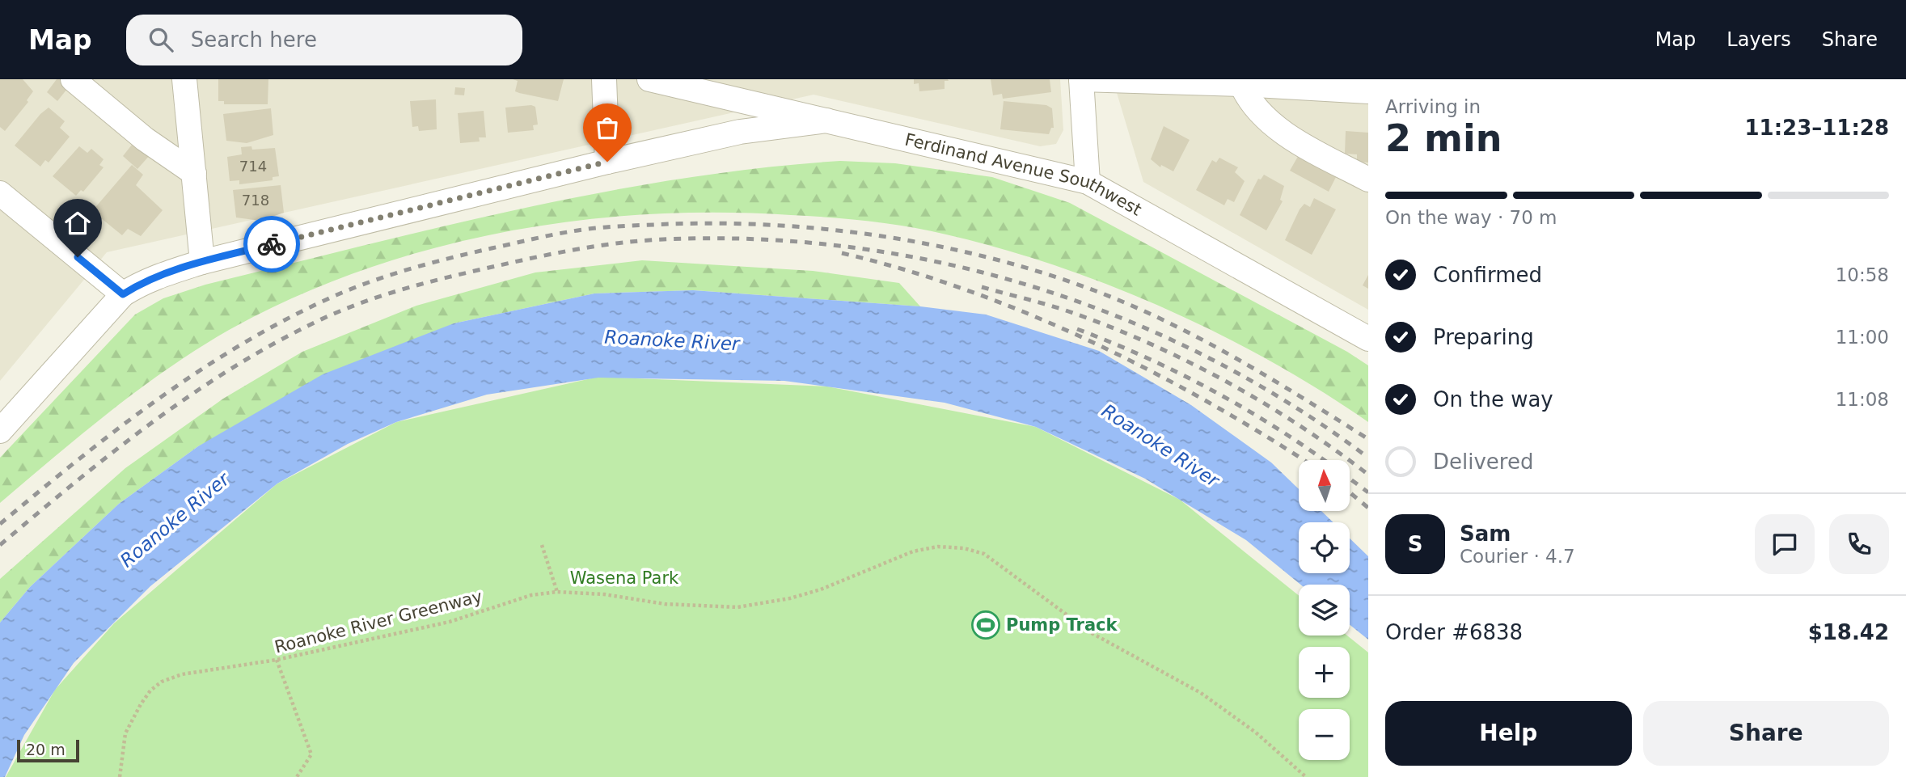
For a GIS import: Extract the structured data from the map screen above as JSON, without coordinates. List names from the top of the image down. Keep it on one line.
{"streets":{"street":["Ferdinand Avenue Southwest"],"path":["Roanoke River Greenway"]},"water":["Roanoke River"],"parks":["Wasena Park"],"places":{"sports":["Pump Track"]},"house_numbers":["714","718"],"scale_bar":"20 m","north":"top","page":{"header":"Map","search":"Search here","nav":["Map","Layers","Share"],"heading":["2 min","Arriving in","11:23–11:28"],"panel":["Sam","Courier · 4.7","Order #6838","$18.42"],"bar":"On the way · 70 m","list":[["Confirmed","10:58"],["Preparing","11:00"],["On the way","11:08"],"Delivered"],"map_buttons":["+","−"],"round":"S","buttons":["Help","Share"],"scale":"20 m"}}
